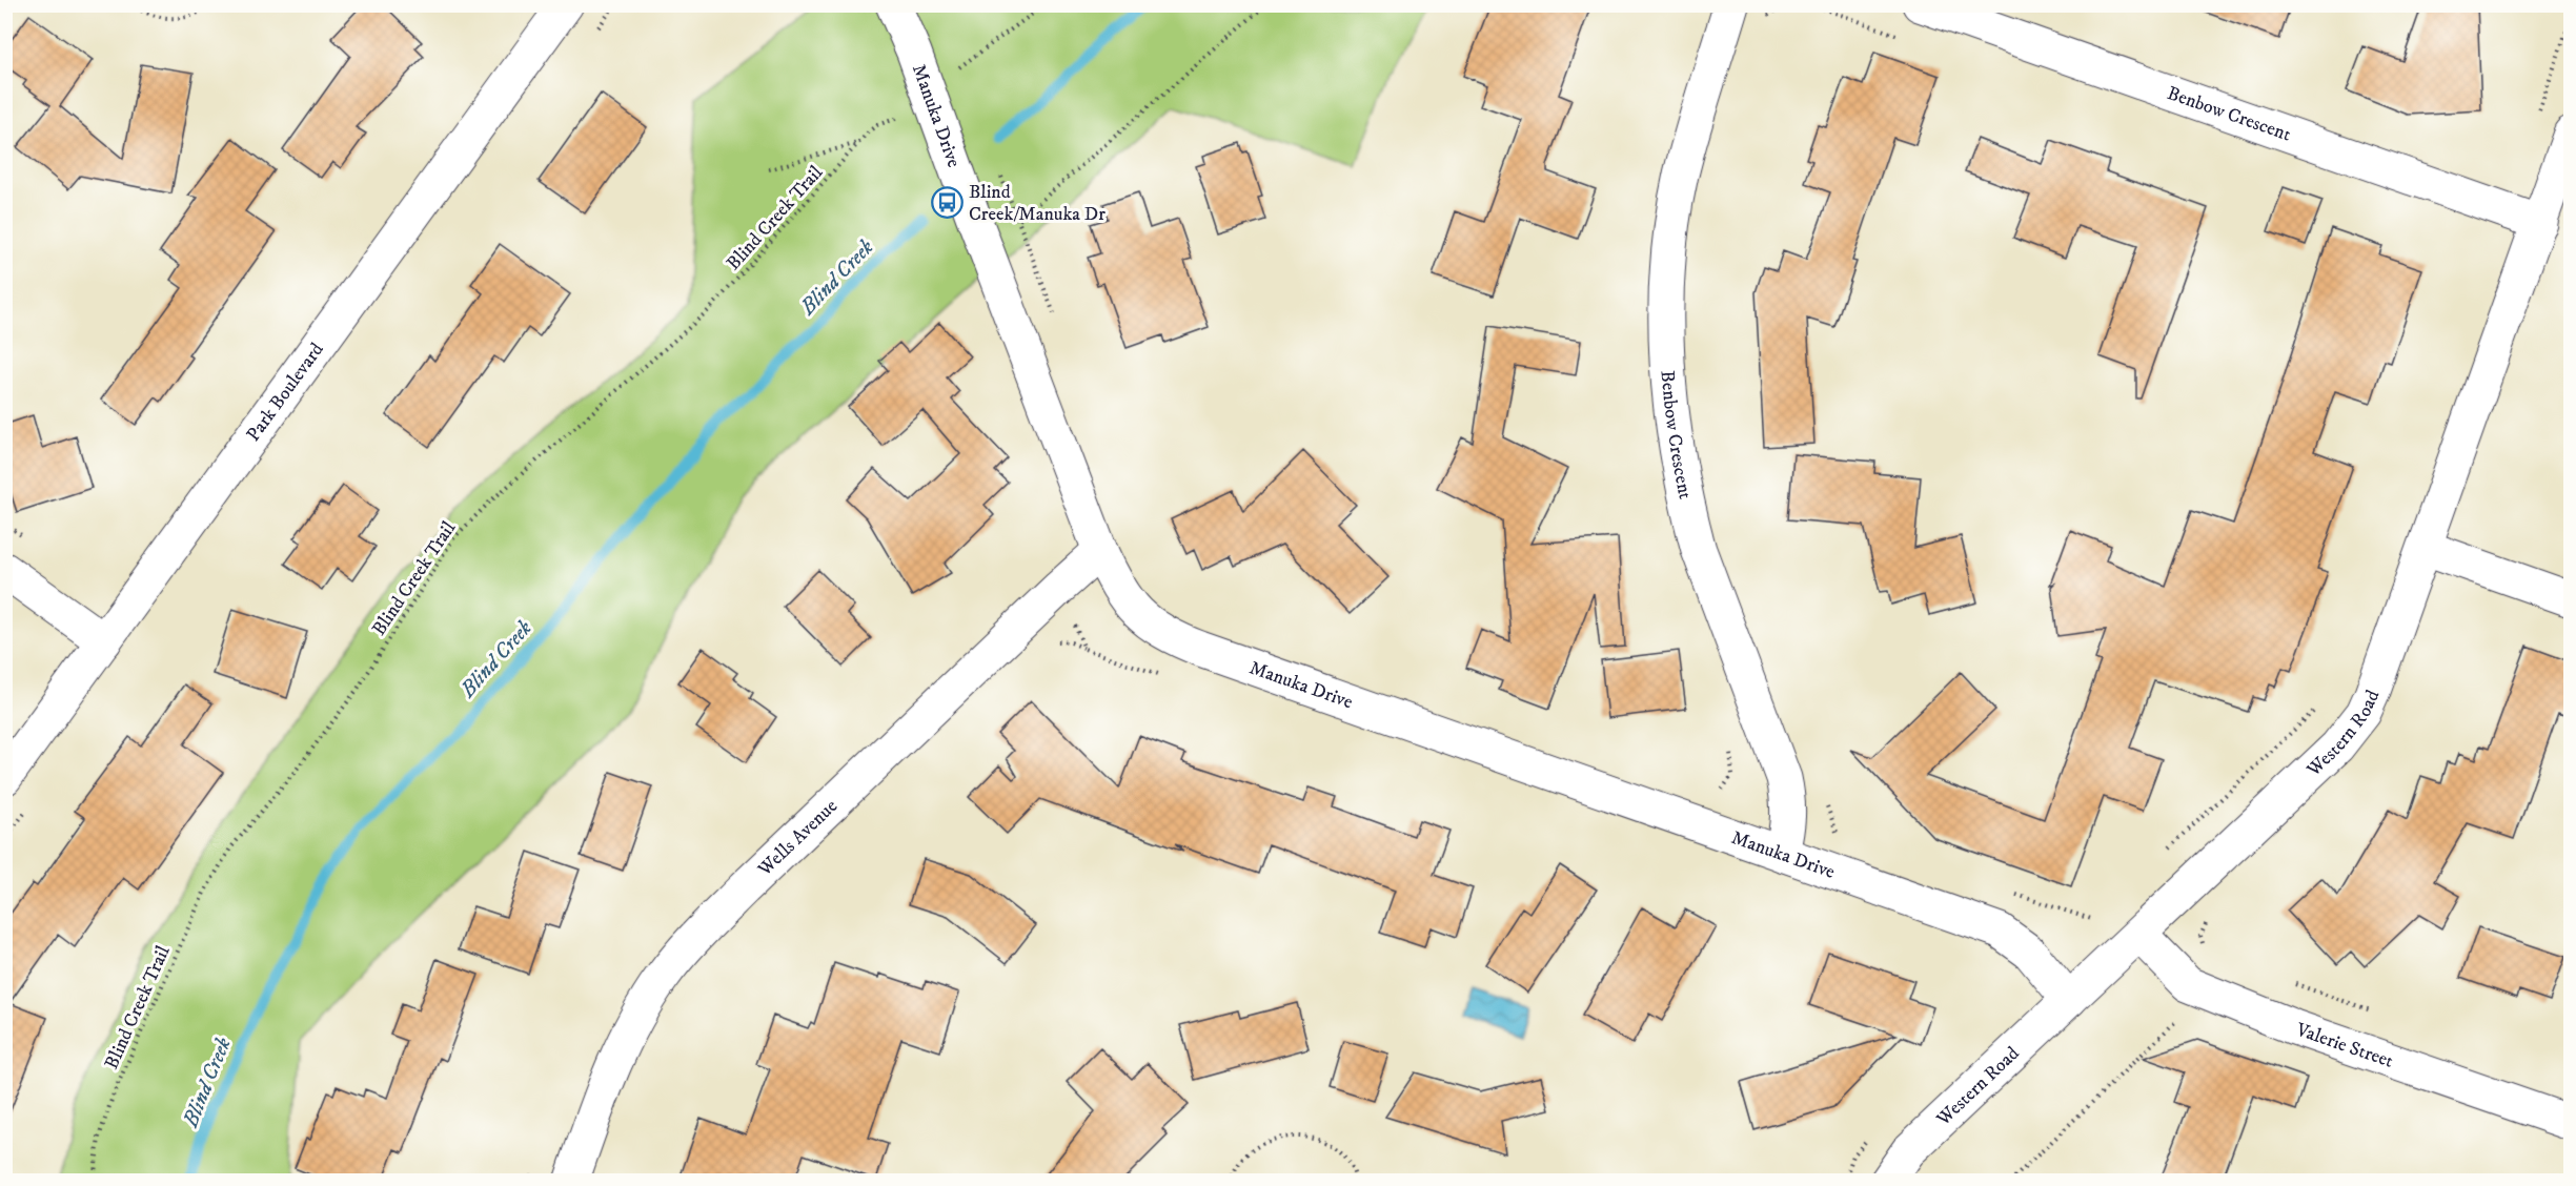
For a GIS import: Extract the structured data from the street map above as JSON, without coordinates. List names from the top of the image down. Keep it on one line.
{"streets":{"street":["Benbow Crescent","Manuka Drive","Park Boulevard","Western Road","Wells Avenue","Valerie Street"],"path":["Blind Creek Trail"]},"crossings":[["Benbow Crescent","Manuka Drive"],["Benbow Crescent","Western Road"],["Manuka Drive","Western Road"],["Manuka Drive","Wells Avenue"],["Western Road","Valerie Street"]],"water":["Blind Creek"],"places":{"bus stop":["Blind Creek/Manuka Dr"]}}
